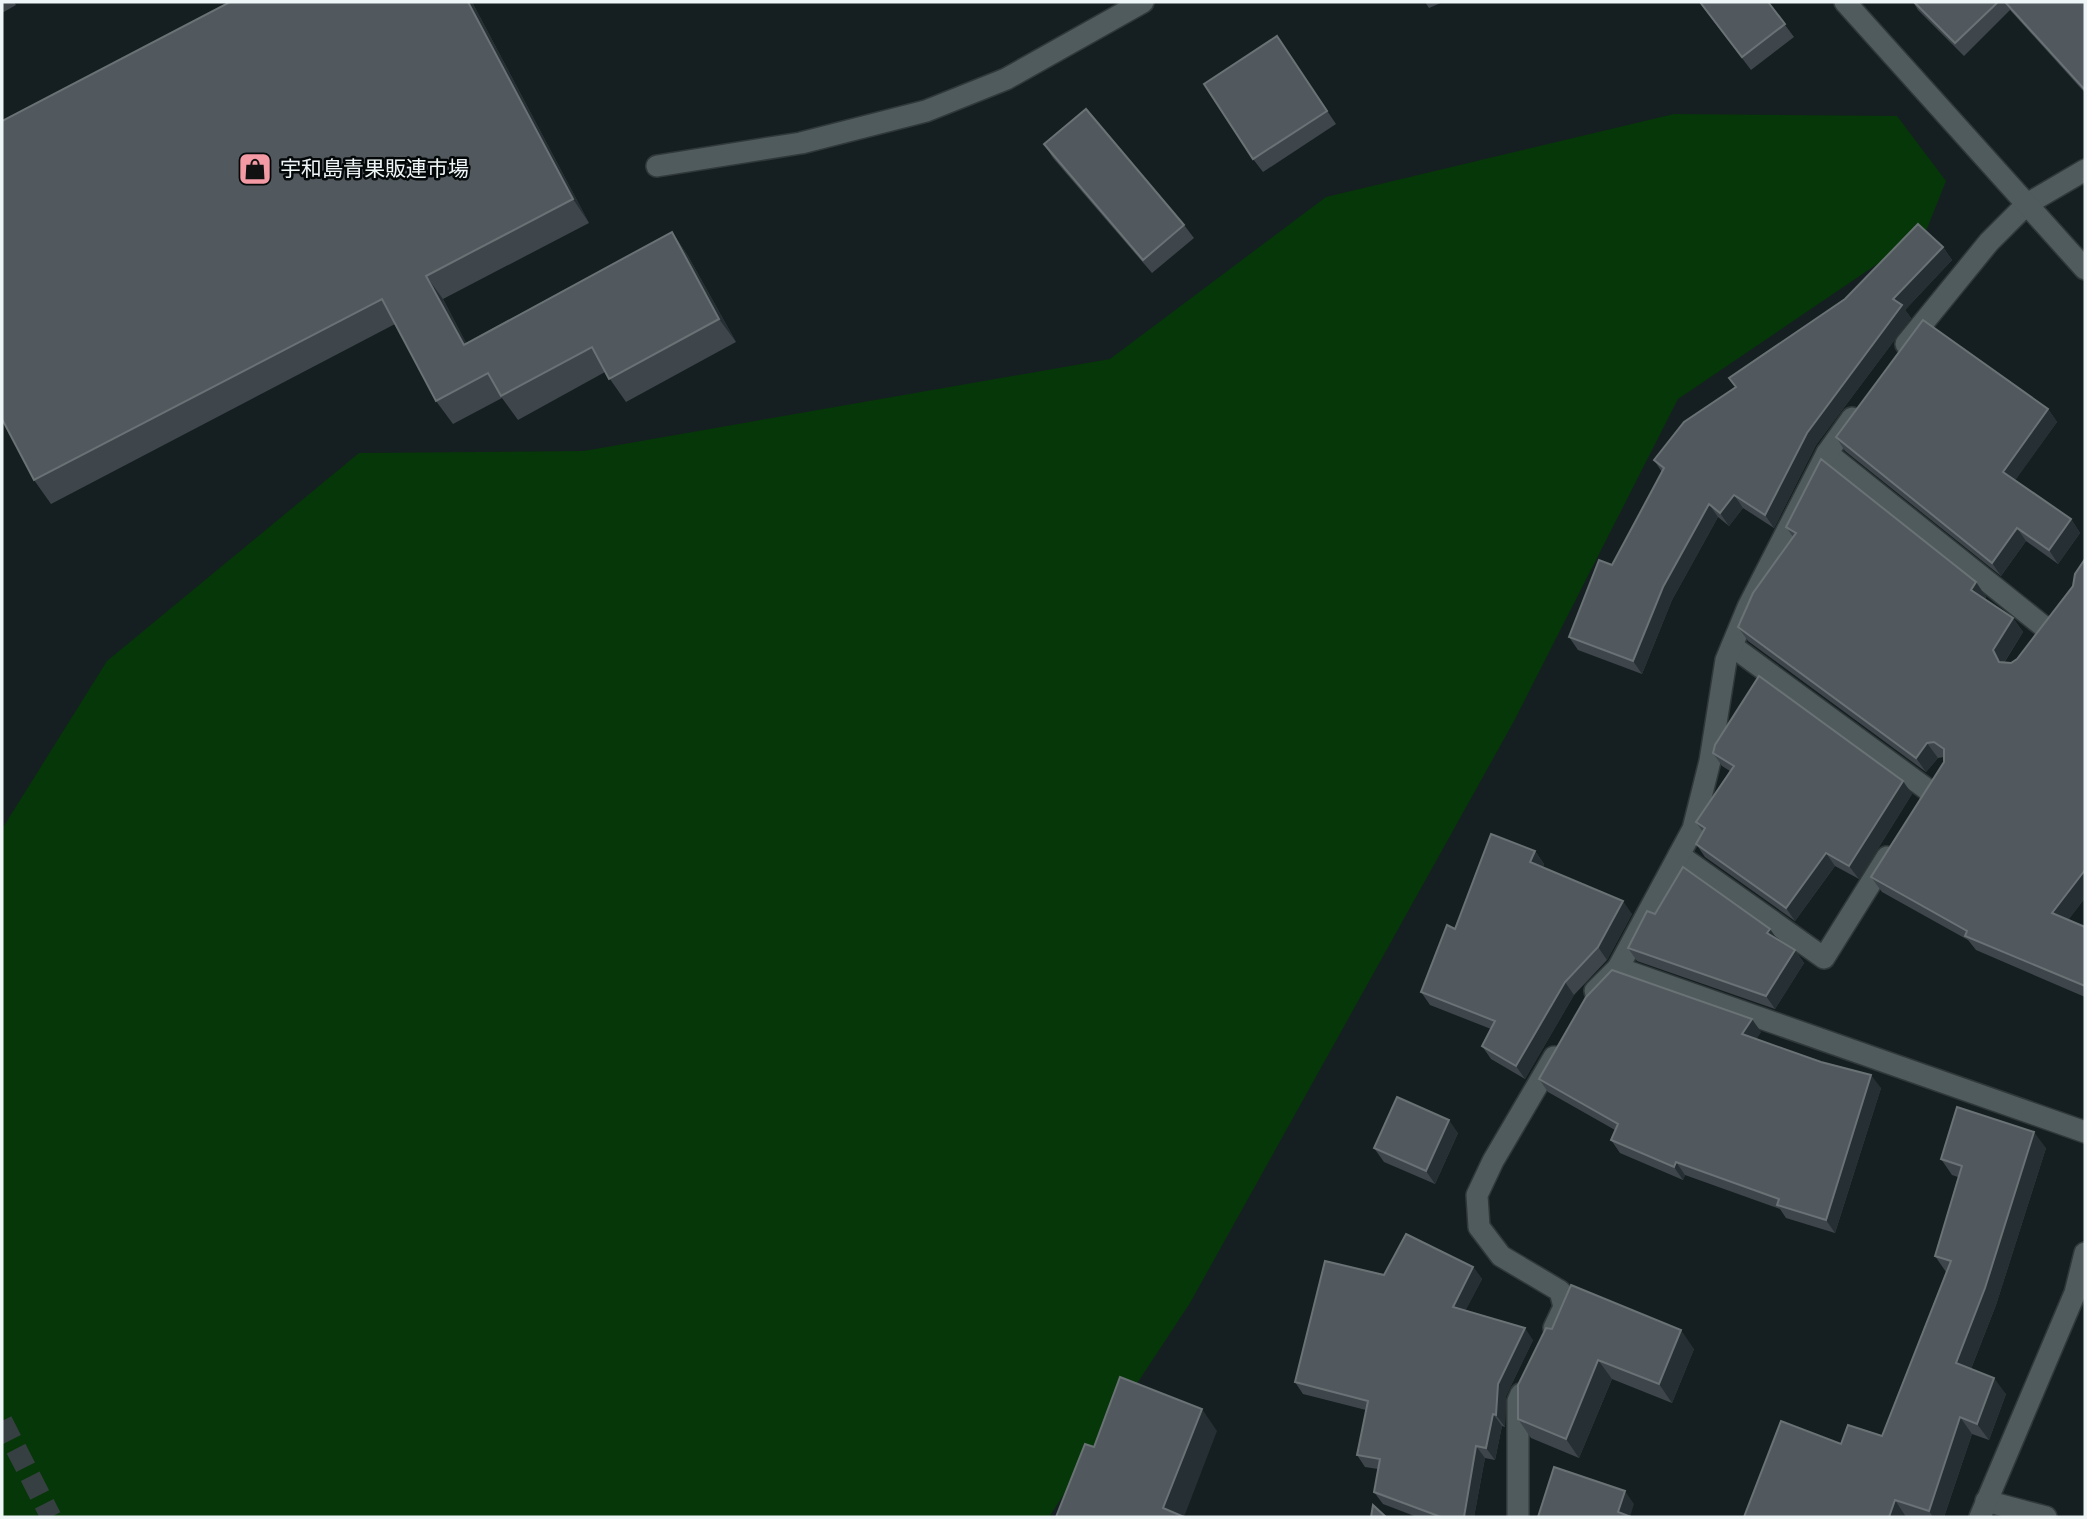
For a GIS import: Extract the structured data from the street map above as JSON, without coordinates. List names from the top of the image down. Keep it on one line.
{"places":{"shop":["宇和島青果販連市場"]}}
